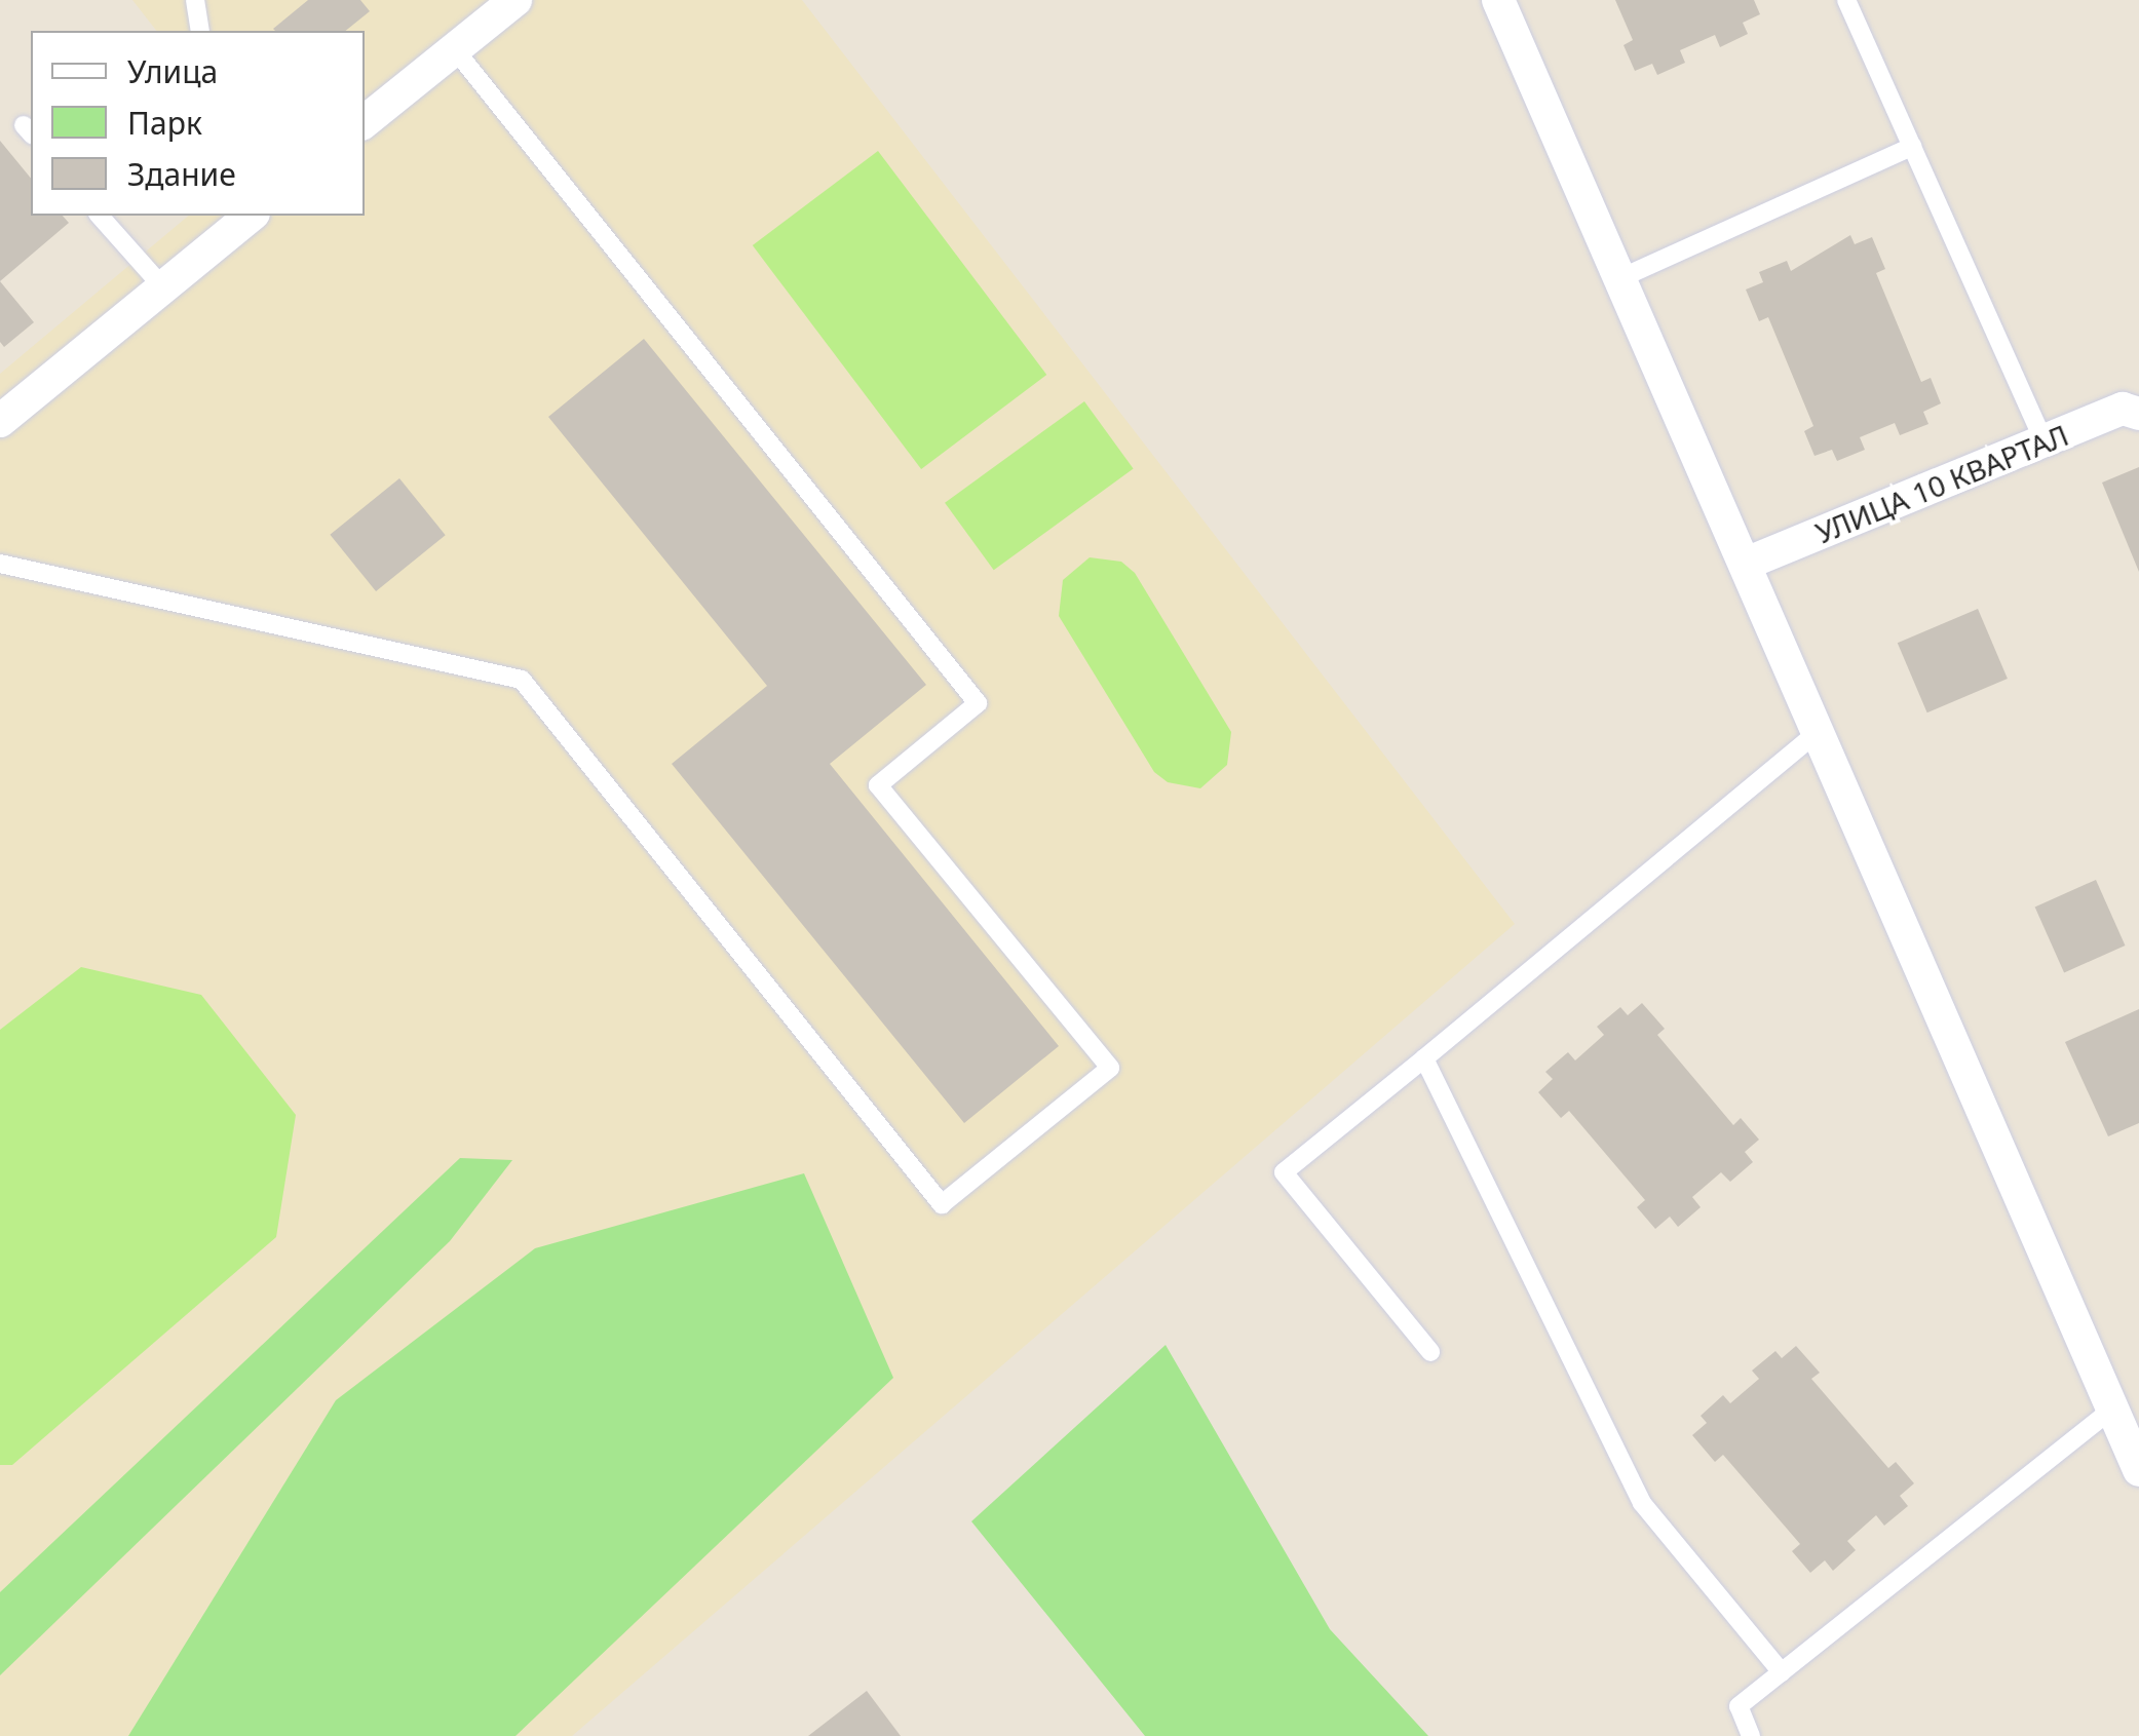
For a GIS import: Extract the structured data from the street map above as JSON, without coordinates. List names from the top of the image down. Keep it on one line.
{"streets":{"street":["УЛИЦА 10 КВАРТАЛ"]},"legend":["Улица","Парк","Здание"]}
